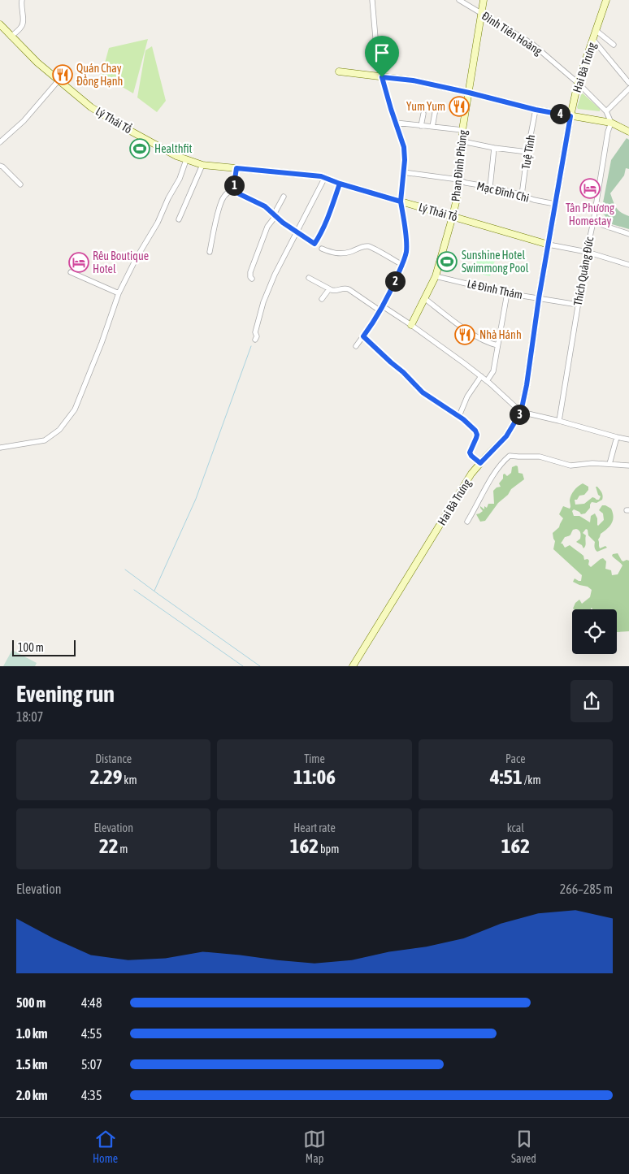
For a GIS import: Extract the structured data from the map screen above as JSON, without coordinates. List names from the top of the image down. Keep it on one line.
{"streets":{"street":["Đinh Tiên Hoàng","Hai Bà Trưng","Lý Thái Tổ","Tuệ Tĩnh","Phan Đình Phùng","Mạc Đĩnh Chi","Thích Quảng Đức","Lê Đình Thám"]},"crossings":[["Đinh Tiên Hoàng","Hai Bà Trưng"],["Đinh Tiên Hoàng","Phan Đình Phùng"],["Đinh Tiên Hoàng","Thích Quảng Đức"],["Hai Bà Trưng","Lý Thái Tổ"],["Hai Bà Trưng","Mạc Đĩnh Chi"],["Hai Bà Trưng","Lê Đình Thám"],["Lý Thái Tổ","Phan Đình Phùng"],["Lý Thái Tổ","Thích Quảng Đức"],["Tuệ Tĩnh","Mạc Đĩnh Chi"],["Phan Đình Phùng","Mạc Đĩnh Chi"],["Phan Đình Phùng","Lê Đình Thám"],["Thích Quảng Đức","Lê Đình Thám"]],"places":{"restaurant":["Quán Chay Đồng Hạnh","Yum Yum","Nhà Hánh"],"sports":["Healthfit","Sunshine Hotel Swimmong Pool"],"hotel":["Tân Phương Homestay","Rêu Boutique Hotel"]},"scale_bar":"100 m","page":{"pins":["4","1","2","3"],"scale":"100 m","heading":["Evening run","18:07"],"stats":[["Distance","2.29 km"],["Time","11:06"],["Pace","4:51 /km"],["Elevation","22 m"],["Heart rate","162 bpm"],["kcal","162"]],"chart":["Elevation","266–285 m"],"list":[{"name":"500 m","note":"4:48"},{"name":"1.0 km","note":"4:55"},{"name":"1.5 km","note":"5:07"},{"name":"2.0 km","note":"4:35"}],"tabs":["Home","Map","Saved"]}}
